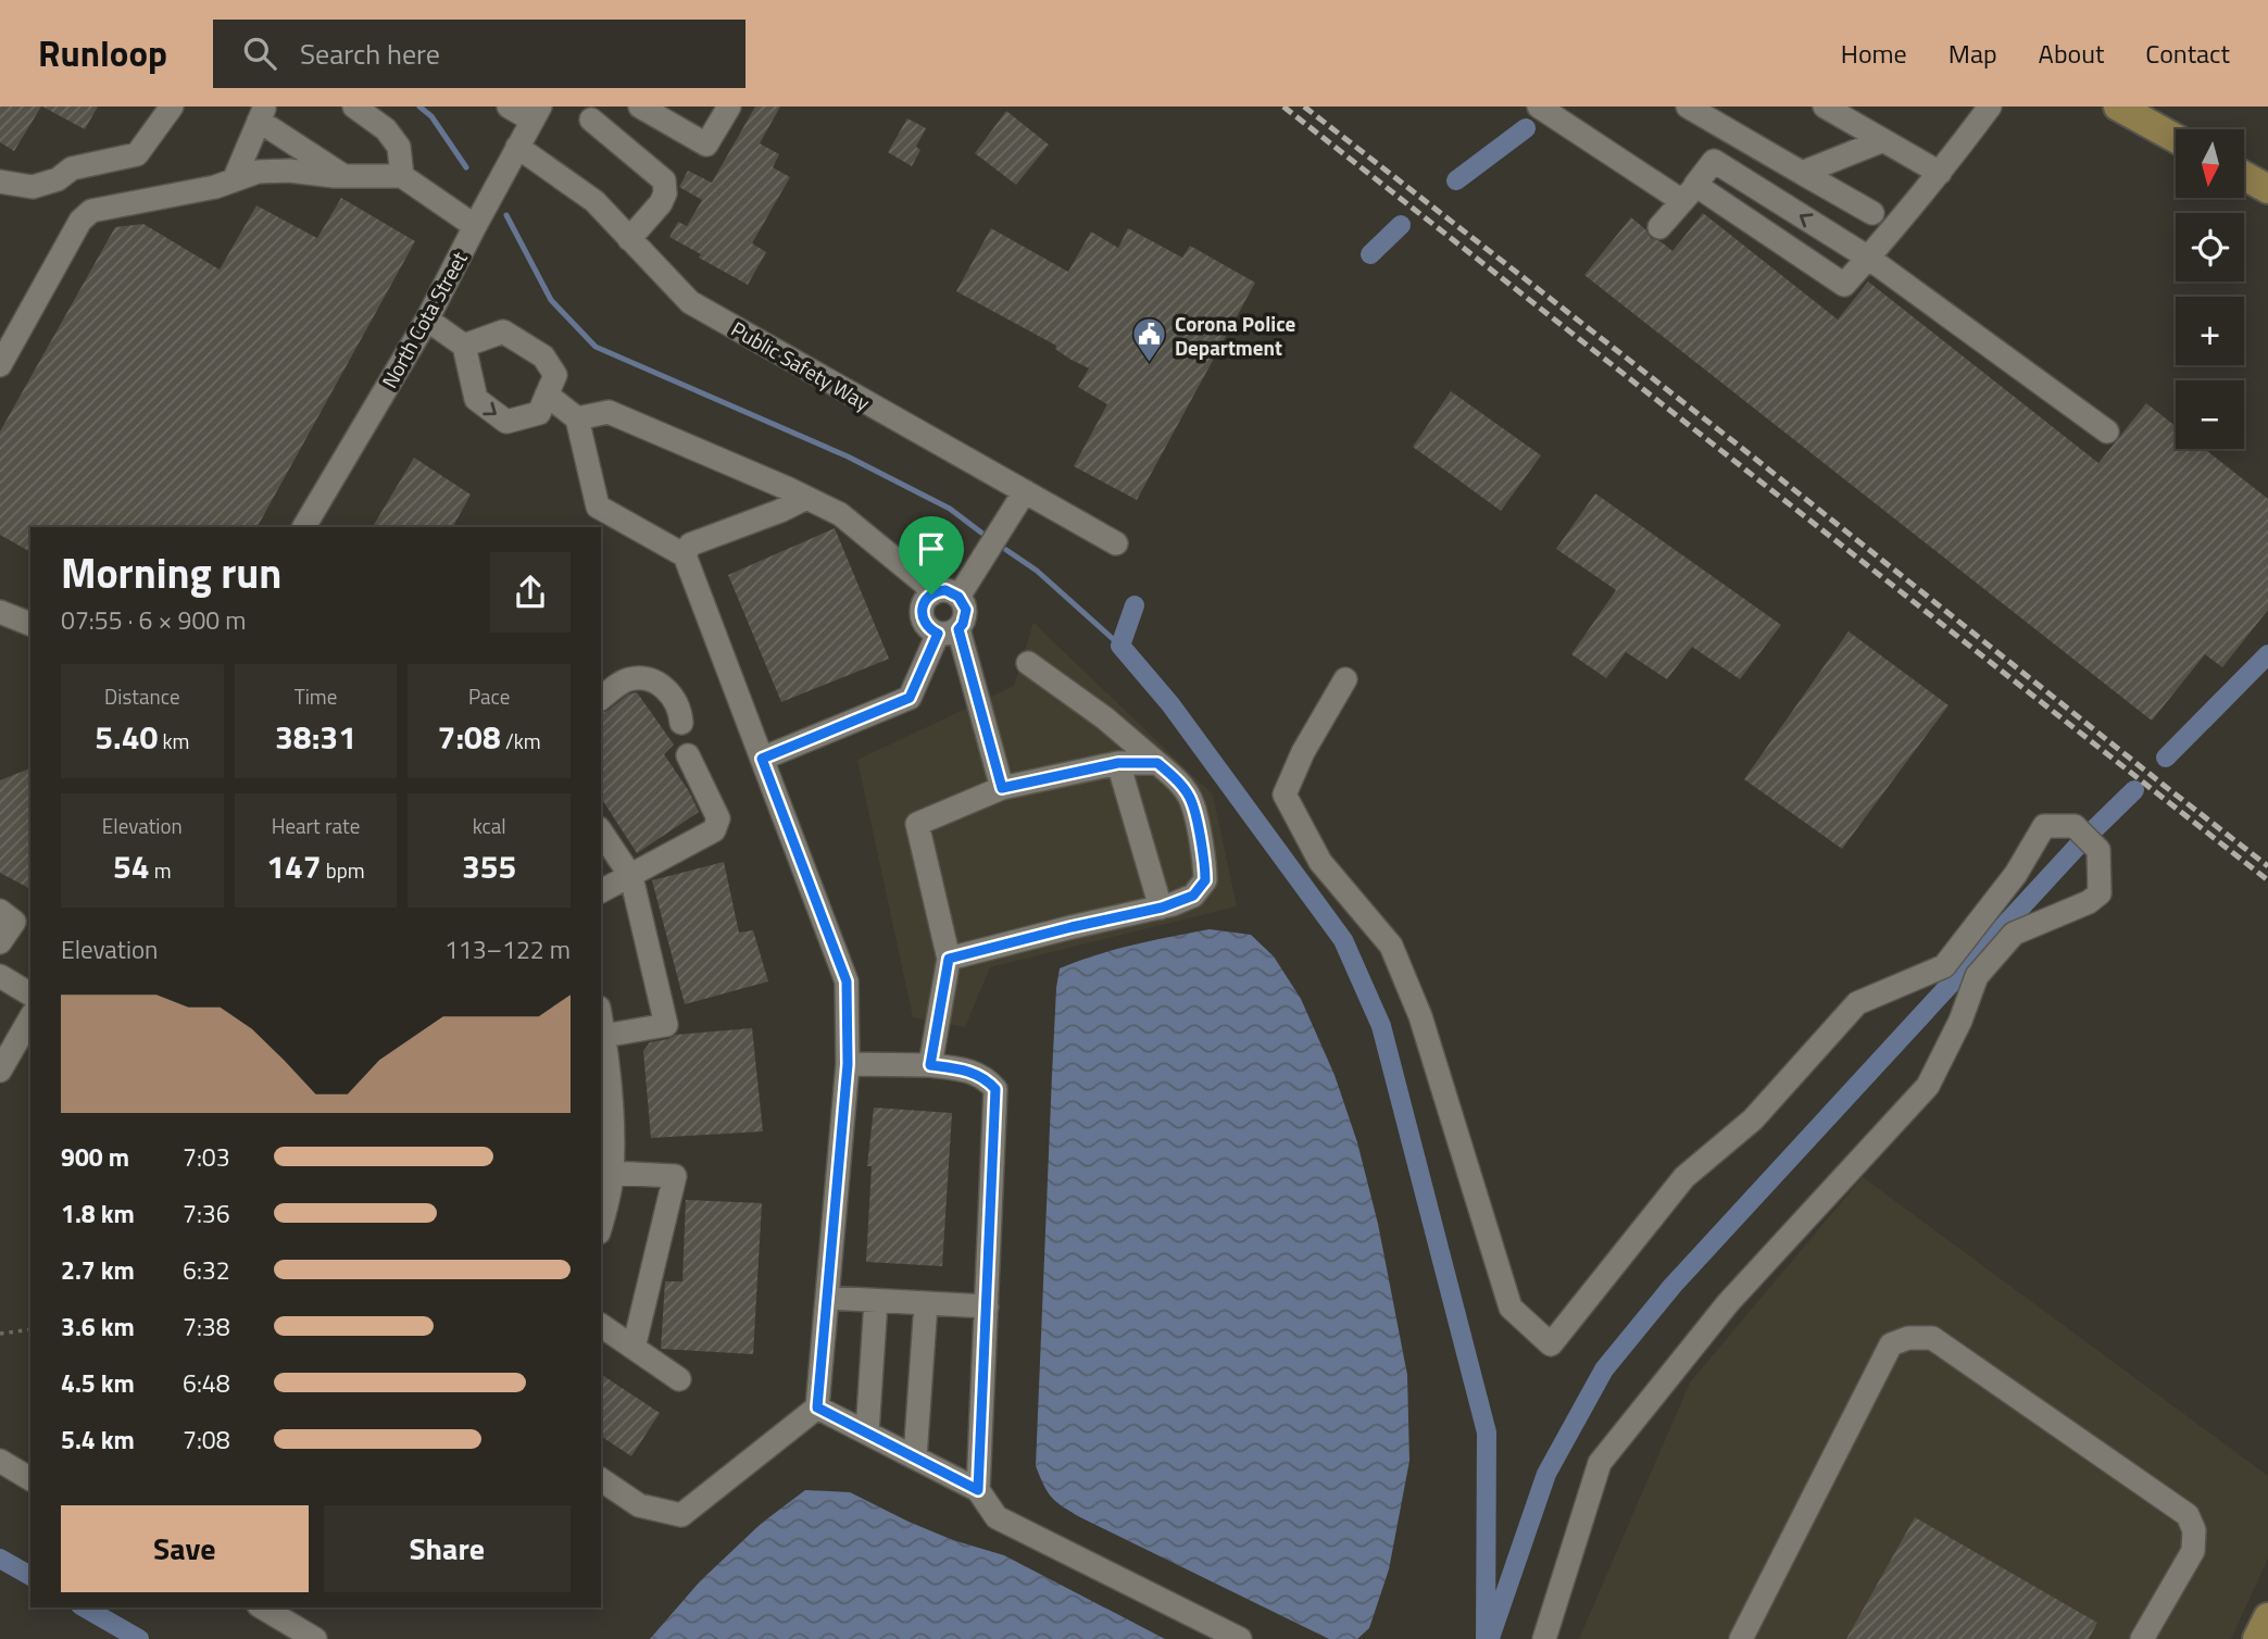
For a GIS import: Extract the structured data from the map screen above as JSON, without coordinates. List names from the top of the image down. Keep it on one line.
{"streets":{"street":["North Cota Street","Public Safety Way"]},"crossings":[["North Cota Street","Public Safety Way"]],"places":{"public building":["Corona Police Department"]},"north":"bottom","page":{"header":"Runloop","search":"Search here","nav":["Home","Map","About","Contact"],"map_buttons":["+","−"],"heading":["Morning run","07:55 · 6 × 900 m"],"stats":[["Distance","5.40 km"],["Time","38:31"],["Pace","7:08 /km"],["Elevation","54 m"],["Heart rate","147 bpm"],["kcal","355"]],"chart":["Elevation","113–122 m"],"list":[{"name":"900 m","note":"7:03"},{"name":"1.8 km","note":"7:36"},{"name":"2.7 km","note":"6:32"},{"name":"3.6 km","note":"7:38"},{"name":"4.5 km","note":"6:48"},{"name":"5.4 km","note":"7:08"}],"buttons":["Save","Share"]}}
